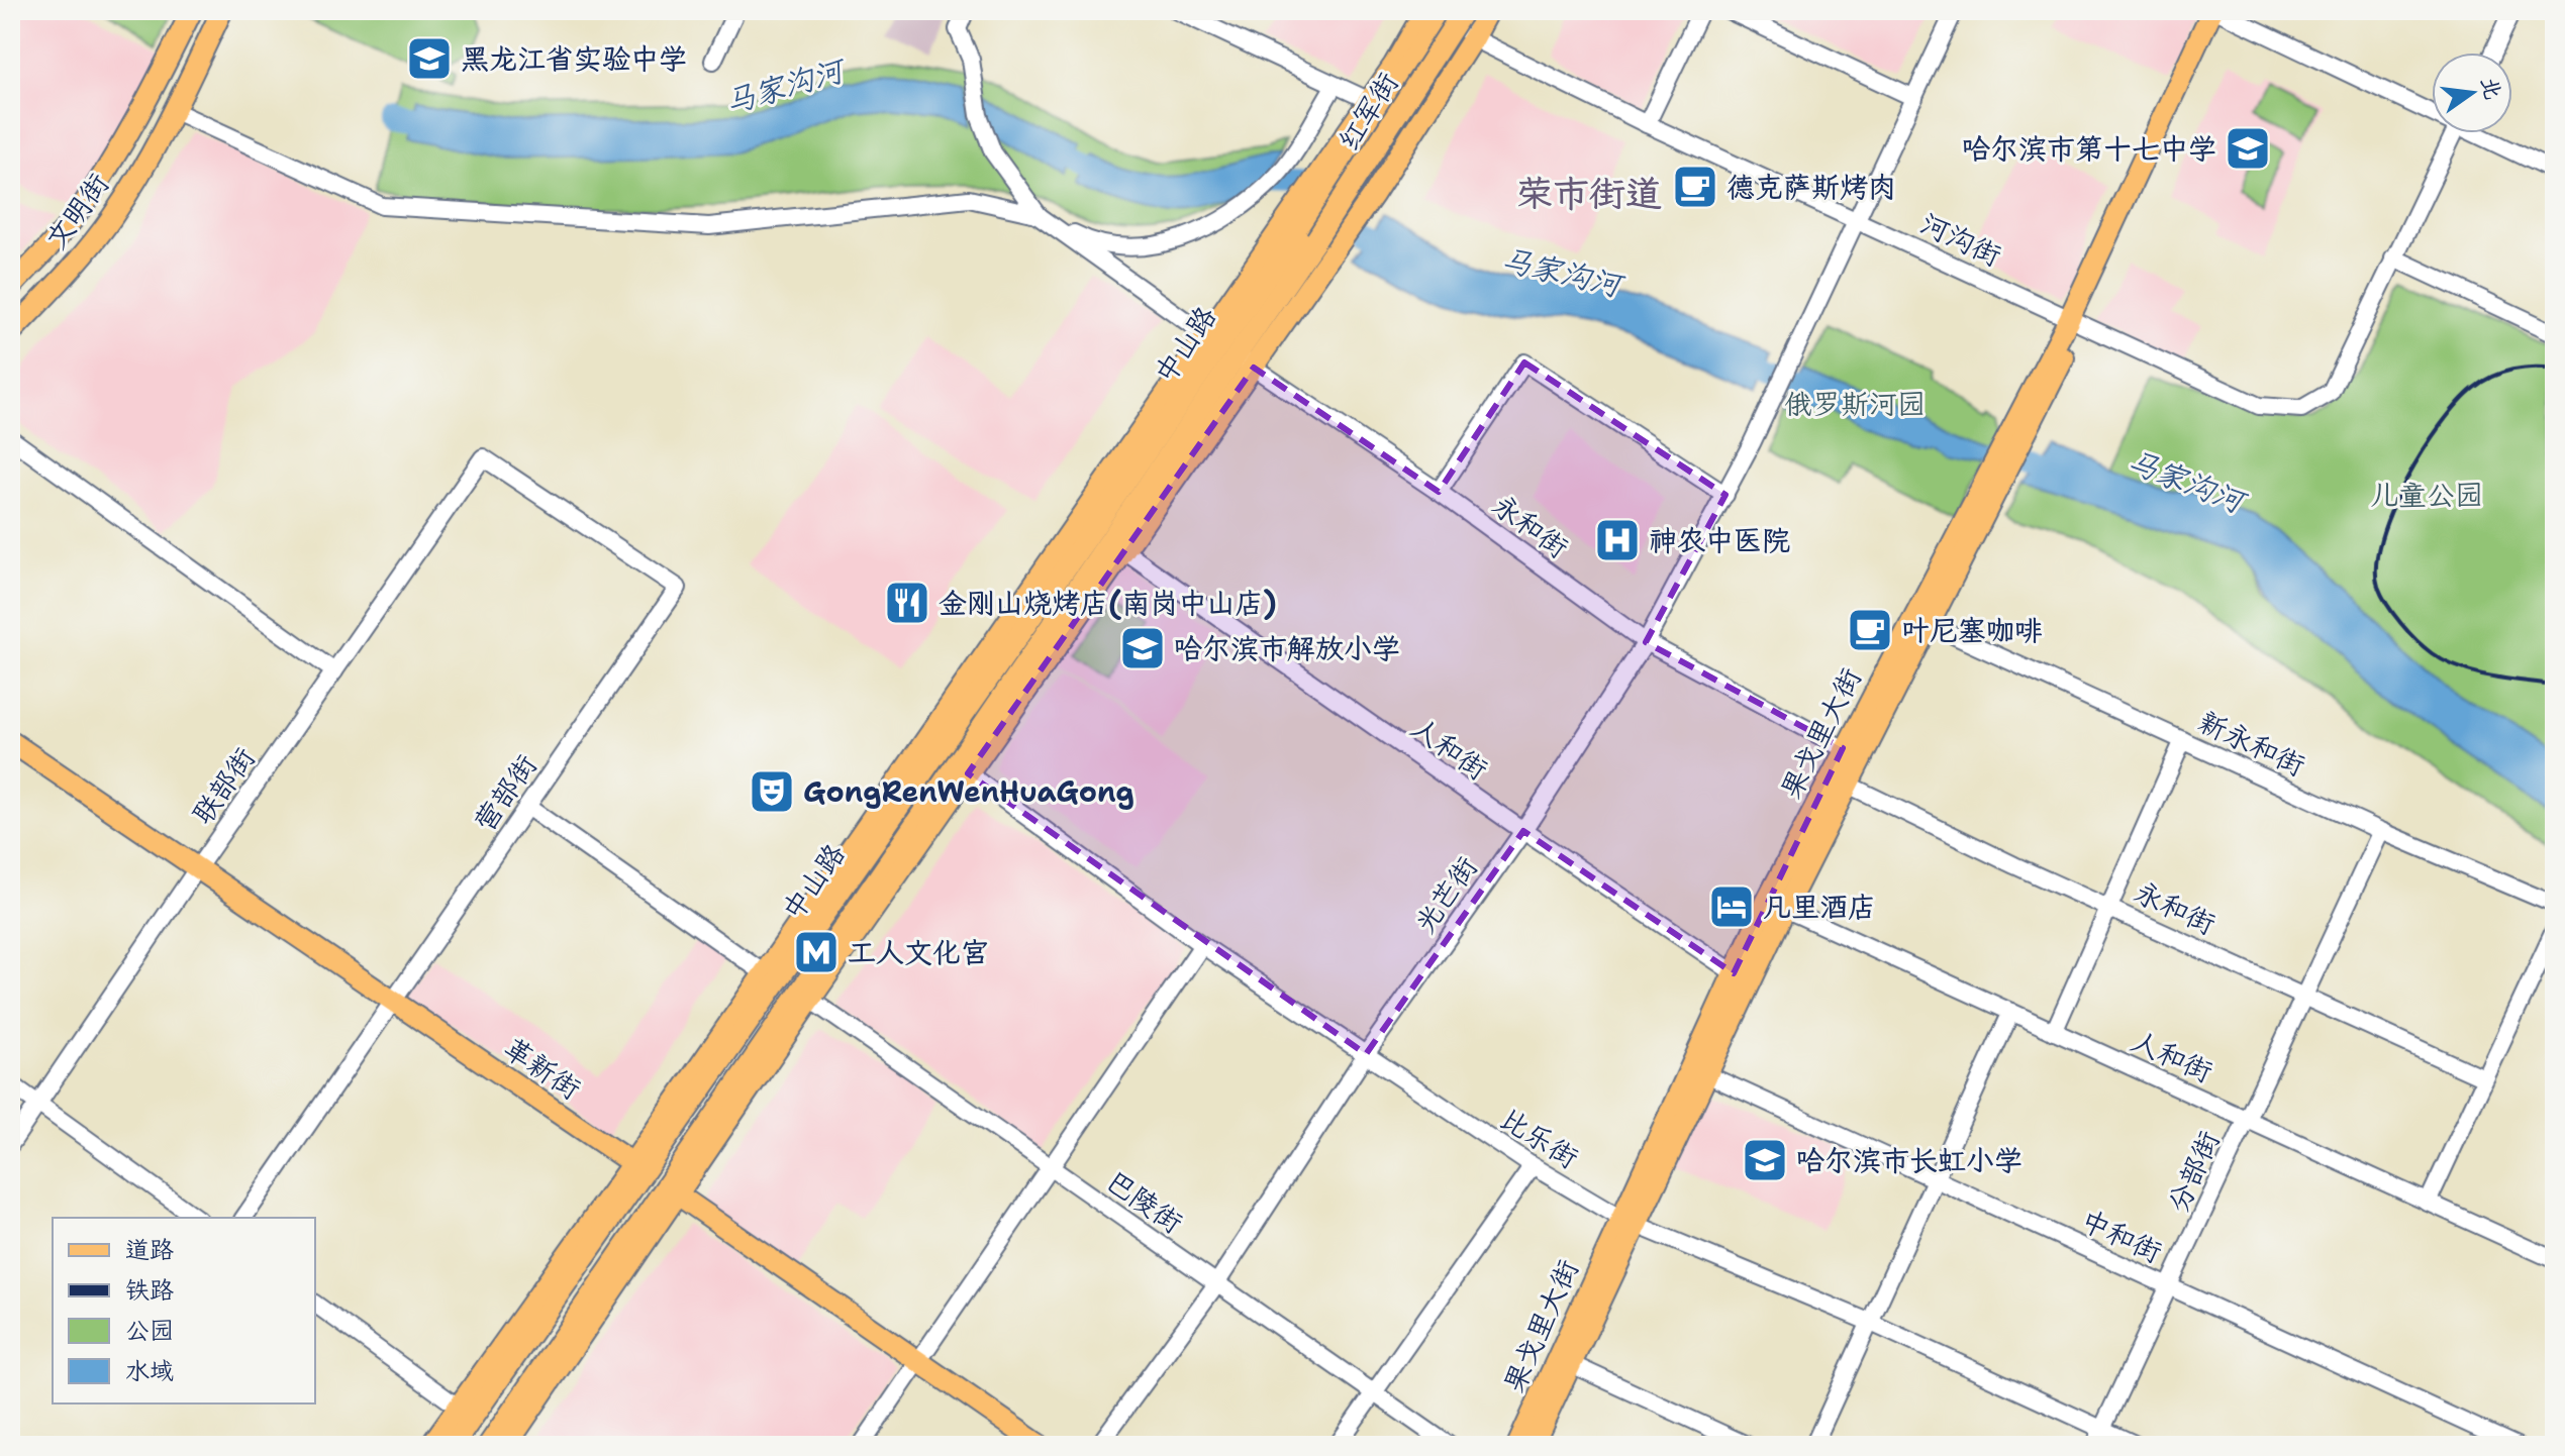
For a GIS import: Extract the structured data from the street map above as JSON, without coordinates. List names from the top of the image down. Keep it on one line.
{"streets":{"main road":["红军街","文明街","中山路","果戈里大街","革新街"],"street":["河沟街","永和街","新永和街","人和街","联部街","营部街","光芒街","比乐街","分部街","巴陵街","中和街"]},"crossings":[["红军街","河沟街"],["红军街","中山路"],["河沟街","果戈里大街"],["河沟街","光芒街"],["中山路","永和街"],["中山路","革新街"],["永和街","果戈里大街"],["永和街","光芒街"],["永和街","分部街"],["果戈里大街","新永和街"],["果戈里大街","人和街"],["果戈里大街","比乐街"],["果戈里大街","中和街"],["新永和街","分部街"],["人和街","光芒街"],["人和街","分部街"],["联部街","营部街"],["联部街","革新街"],["营部街","革新街"],["光芒街","比乐街"],["光芒街","巴陵街"],["比乐街","分部街"],["分部街","中和街"]],"districts":["荣市街道"],"water":["马家沟河"],"parks":["俄罗斯河园","儿童公园"],"places":{"school or university":["黑龙江省实验中学","哈尔滨市第十七中学","哈尔滨市解放小学","哈尔滨市长虹小学"],"cafe":["德克萨斯烤肉","叶尼塞咖啡"],"hospital":["神农中医院"],"restaurant":["金刚山烧烤店(南岗中山店)"],"theatre":["GongRenWenHuaGong"],"hotel":["凡里酒店"],"metro station":["工人文化宫"]},"legend":["道路","铁路","公园","水域"],"north":"right"}
